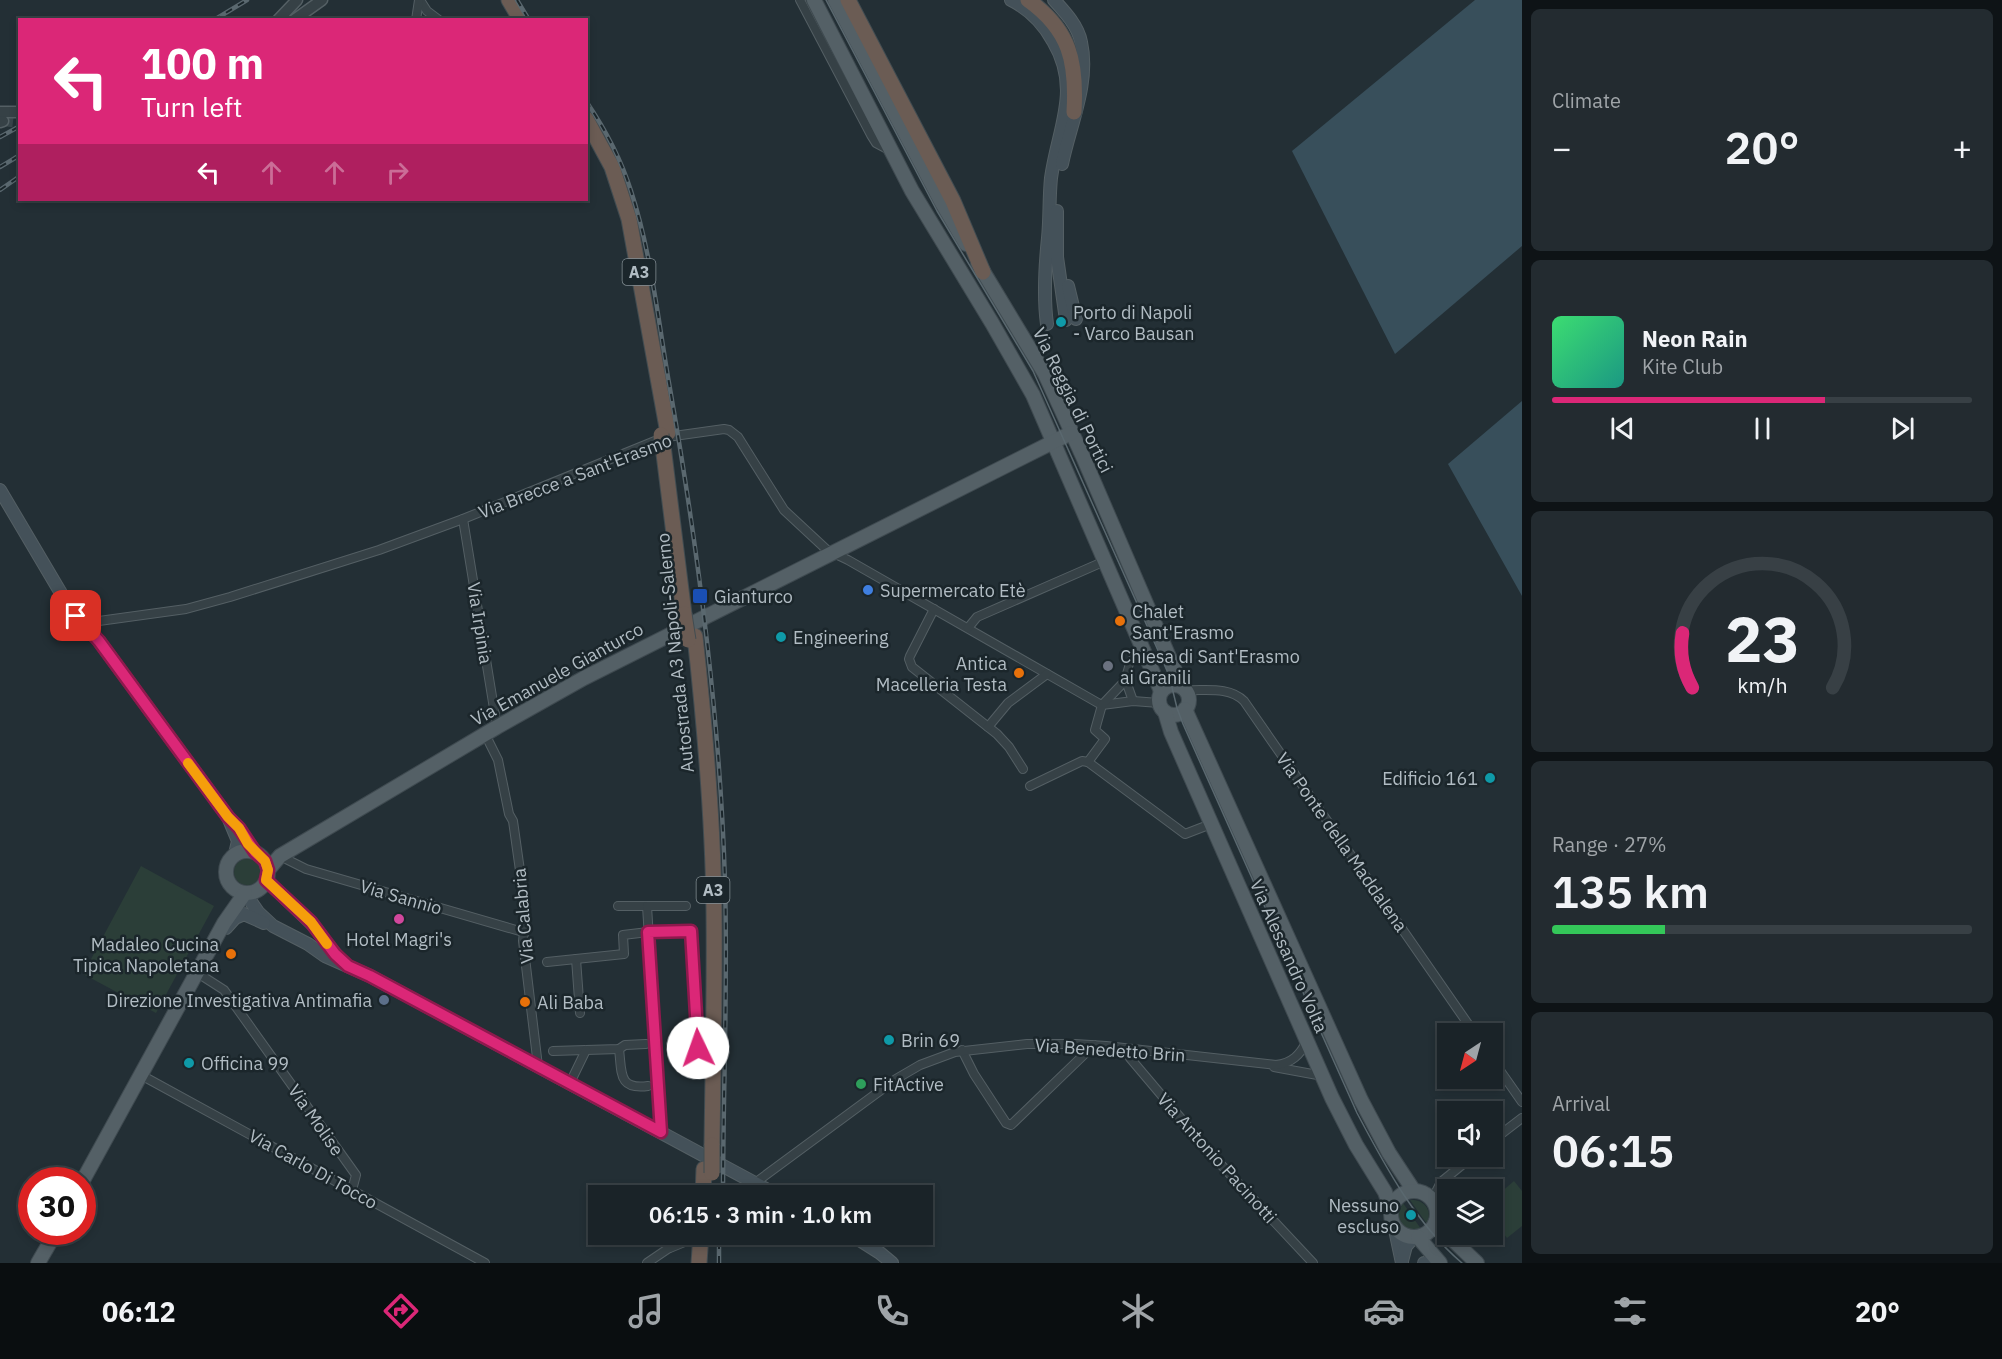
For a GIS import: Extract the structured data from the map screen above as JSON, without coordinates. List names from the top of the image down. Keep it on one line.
{"streets":{"highway":["A3","Autostrada A3 Napoli-Salerno"],"main road":["Via Reggia di Portici","Via Emanuele Gianturco","Via Alessandro Volta"],"street":["Via Brecce a Sant'Erasmo","Via Irpinia","Via Ponte della Maddalena","Via Sannio","Via Calabria","Via Benedetto Brin","Via Molise","Via Antonio Pacinotti","Via Carlo Di Tocco"]},"crossings":[["Via Reggia di Portici","Via Emanuele Gianturco"],["Via Reggia di Portici","Via Ponte della Maddalena"],["Via Reggia di Portici","Via Alessandro Volta"],["Via Brecce a Sant'Erasmo","Via Irpinia"],["Via Brecce a Sant'Erasmo","Via Emanuele Gianturco"],["Via Irpinia","Via Emanuele Gianturco"],["Via Irpinia","Via Calabria"],["Via Emanuele Gianturco","Via Sannio"],["Via Emanuele Gianturco","Via Calabria"],["Via Ponte della Maddalena","Via Alessandro Volta"],["Via Sannio","Via Calabria"],["Via Alessandro Volta","Via Benedetto Brin"],["Via Benedetto Brin","Via Antonio Pacinotti"],["Via Molise","Via Carlo Di Tocco"]],"places":{"other":["Porto di Napoli - Varco Bausan","Supermercato Etè","Chalet Sant'Erasmo","Engineering","Chiesa di Sant'Erasmo ai Granili","Antica Macelleria Testa","Edificio 161","Hotel Magri's","Madaleo Cucina Tipica Napoletana","Direzione Investigativa Antimafia","Ali Baba","Brin 69","Officina 99","FitActive","Nessuno escluso"],"transit":["Gianturco"]},"north":"bottom left","page":{"tile":["Climate",["Range · 27%","135 km"],["Arrival","06:15"]],"turn":["100 m","Turn left"],"heat":["−","20°","+"],"song":["Neon Rain","Kite Club"],"limit":"30","trip":"06:15 · 3 min · 1.0 km","tabs":["06:12","20°"],"gauge":["23","km/h"]}}
